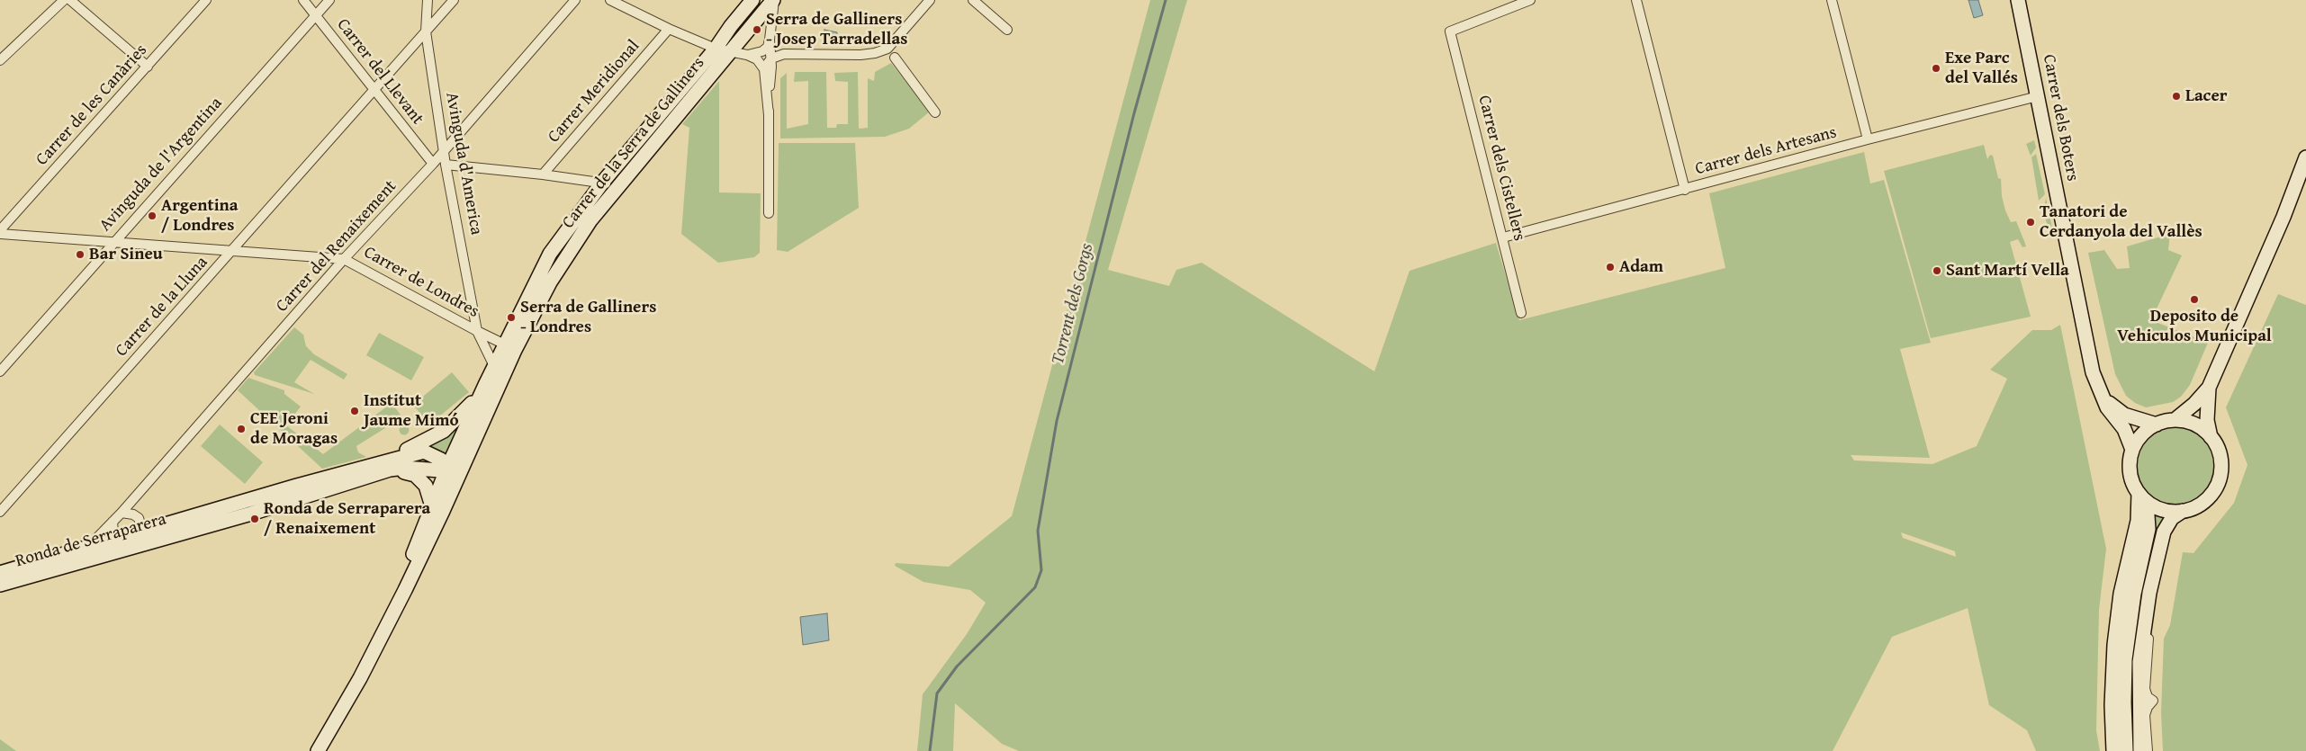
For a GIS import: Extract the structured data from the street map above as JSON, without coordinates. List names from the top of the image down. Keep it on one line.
{"streets":{"street":["Carrer del Llevant","Carrer Meridional","Carrer de les Canàries","Carrer dels Boters","Carrer de la Serra de Galliners","Carrer dels Artesans","Avinguda d'America","Avinguda de l'Argentina","Carrer dels Cistellers","Carrer del Renaixement","Carrer de Londres","Carrer de la Lluna","Ronda de Serraparera"]},"crossings":[["Carrer del Llevant","Avinguda de l'Argentina"],["Carrer del Llevant","Carrer del Renaixement"],["Carrer del Llevant","Carrer de la Lluna"],["Carrer de les Canàries","Carrer de Londres"],["Carrer dels Boters","Carrer dels Artesans"],["Carrer de la Serra de Galliners","Carrer de Londres"],["Carrer de la Serra de Galliners","Ronda de Serraparera"],["Carrer dels Artesans","Carrer dels Cistellers"],["Avinguda d'America","Carrer del Renaixement"],["Avinguda d'America","Carrer de Londres"],["Avinguda d'America","Carrer de la Lluna"],["Avinguda de l'Argentina","Carrer de Londres"],["Carrer del Renaixement","Carrer de Londres"],["Carrer del Renaixement","Ronda de Serraparera"],["Carrer de Londres","Carrer de la Lluna"]],"water":["Torrent dels Gorgs"],"places":["Serra de Galliners - Josep Tarradellas","Exe Parc del Vallés","Lacer","Argentina / Londres","Tanatori de Cerdanyola del Vallès","Bar Sineu","Adam","Sant Martí Vella","Deposito de Vehiculos Municipal","Serra de Galliners - Londres","Institut Jaume Mimó","CEE Jeroni de Moragas","Ronda de Serraparera / Renaixement"]}
